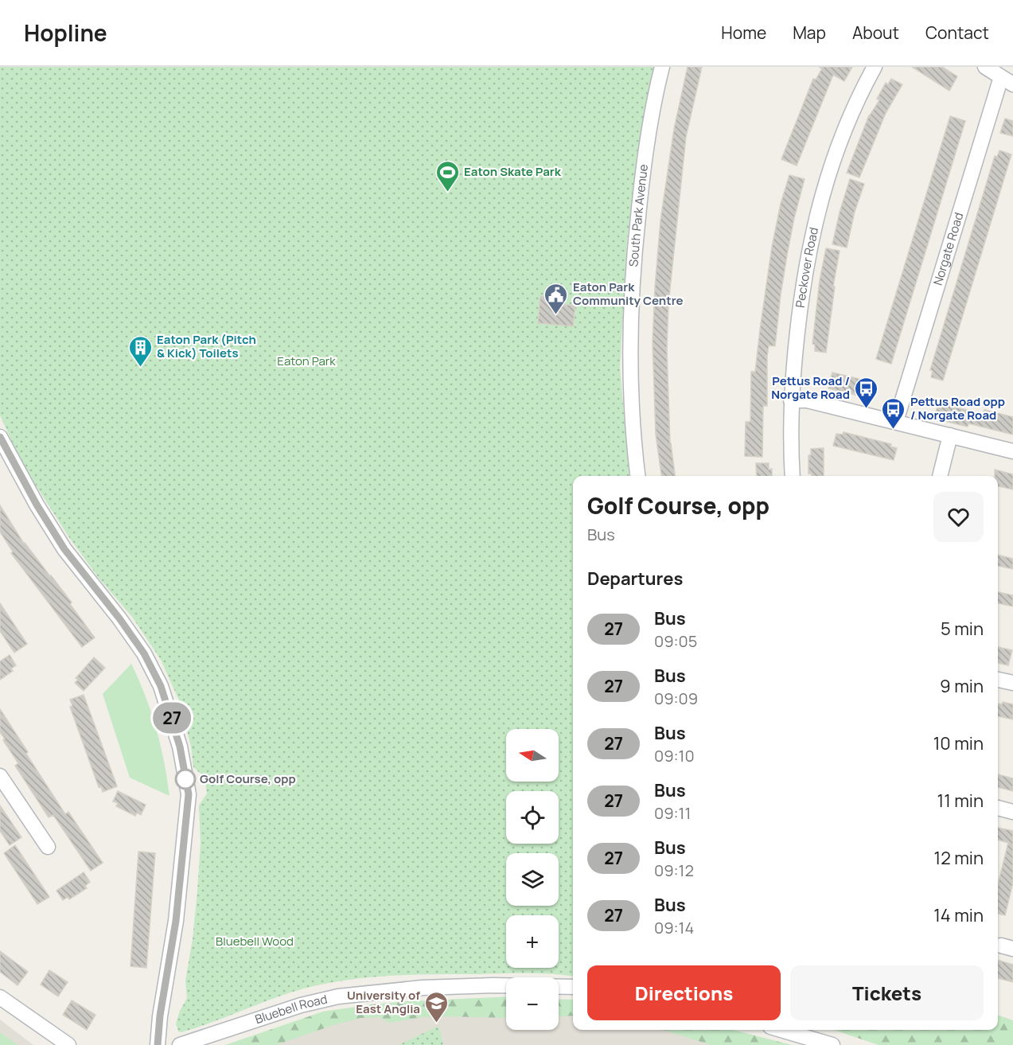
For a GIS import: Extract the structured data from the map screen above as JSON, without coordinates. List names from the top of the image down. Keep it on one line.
{"streets":{"street":["South Park Avenue","Norgate Road","Peckover Road","Bluebell Road"]},"parks":["Eaton Park","Bluebell Wood"],"places":{"sports":["Eaton Skate Park"],"public building":["Eaton Park Community Centre"],"building":["Eaton Park (Pitch & Kick) Toilets"],"bus stop":["Pettus Road / Norgate Road","Pettus Road opp / Norgate Road"],"other":["Golf Course, opp"],"school or university":["University of East Anglia"]},"lines":["bus line 27"],"north":"left","page":{"header":"Hopline","nav":["Home","Map","About","Contact"],"on_map":"27","heading":[["Golf Course, opp","Bus"],"Departures"],"list":[{"mark":"27","name":"Bus","note":"09:05","value":"5 min"},{"mark":"27","name":"Bus","note":"09:09","value":"9 min"},{"mark":"27","name":"Bus","note":"09:10","value":"10 min"},{"mark":"27","name":"Bus","note":"09:11","value":"11 min"},{"mark":"27","name":"Bus","note":"09:12","value":"12 min"},{"mark":"27","name":"Bus","note":"09:14","value":"14 min"}],"map_buttons":["+","−"],"buttons":["Directions","Tickets"]}}
